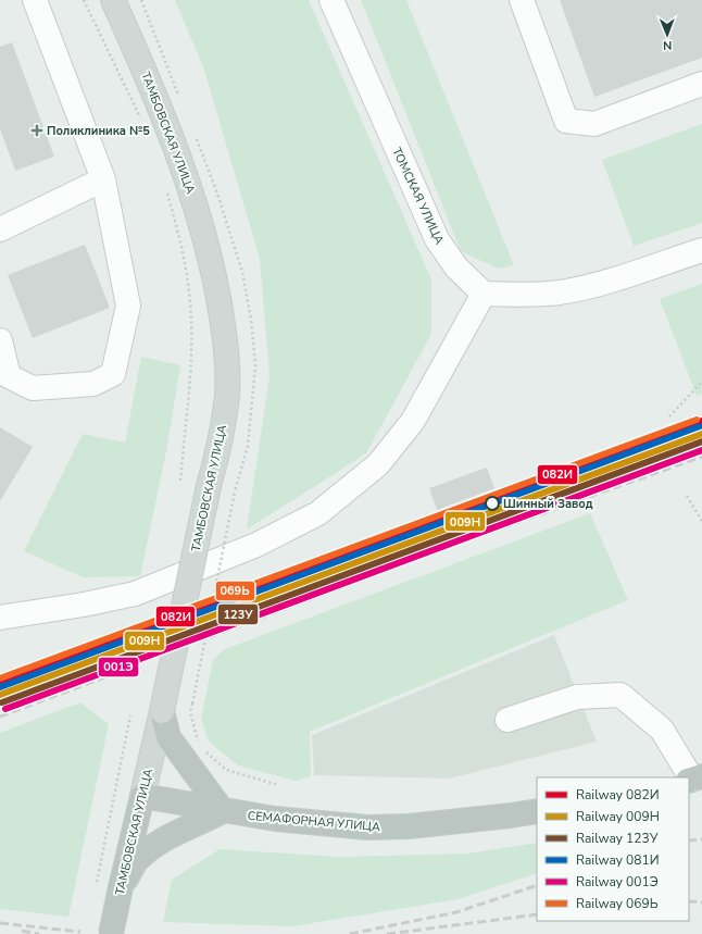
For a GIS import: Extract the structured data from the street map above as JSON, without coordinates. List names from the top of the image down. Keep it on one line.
{"streets":{"highway":["ТАМБОВСКАЯ УЛИЦА","СЕМАФОРНАЯ УЛИЦА"],"street":["ТОМСКАЯ УЛИЦА"]},"crossings":[["ТАМБОВСКАЯ УЛИЦА","СЕМАФОРНАЯ УЛИЦА"]],"places":{"health":["Поликлиника №5"],"other":["Шинный Завод"]},"lines":["rail line 069Ь","rail line 082И","rail line 081И","rail line 009Н","rail line 123У","rail line 001Э"],"legend":["Railway 082И","Railway 009Н","Railway 123У","Railway 081И","Railway 001Э","Railway 069Ь"],"north":"bottom"}
